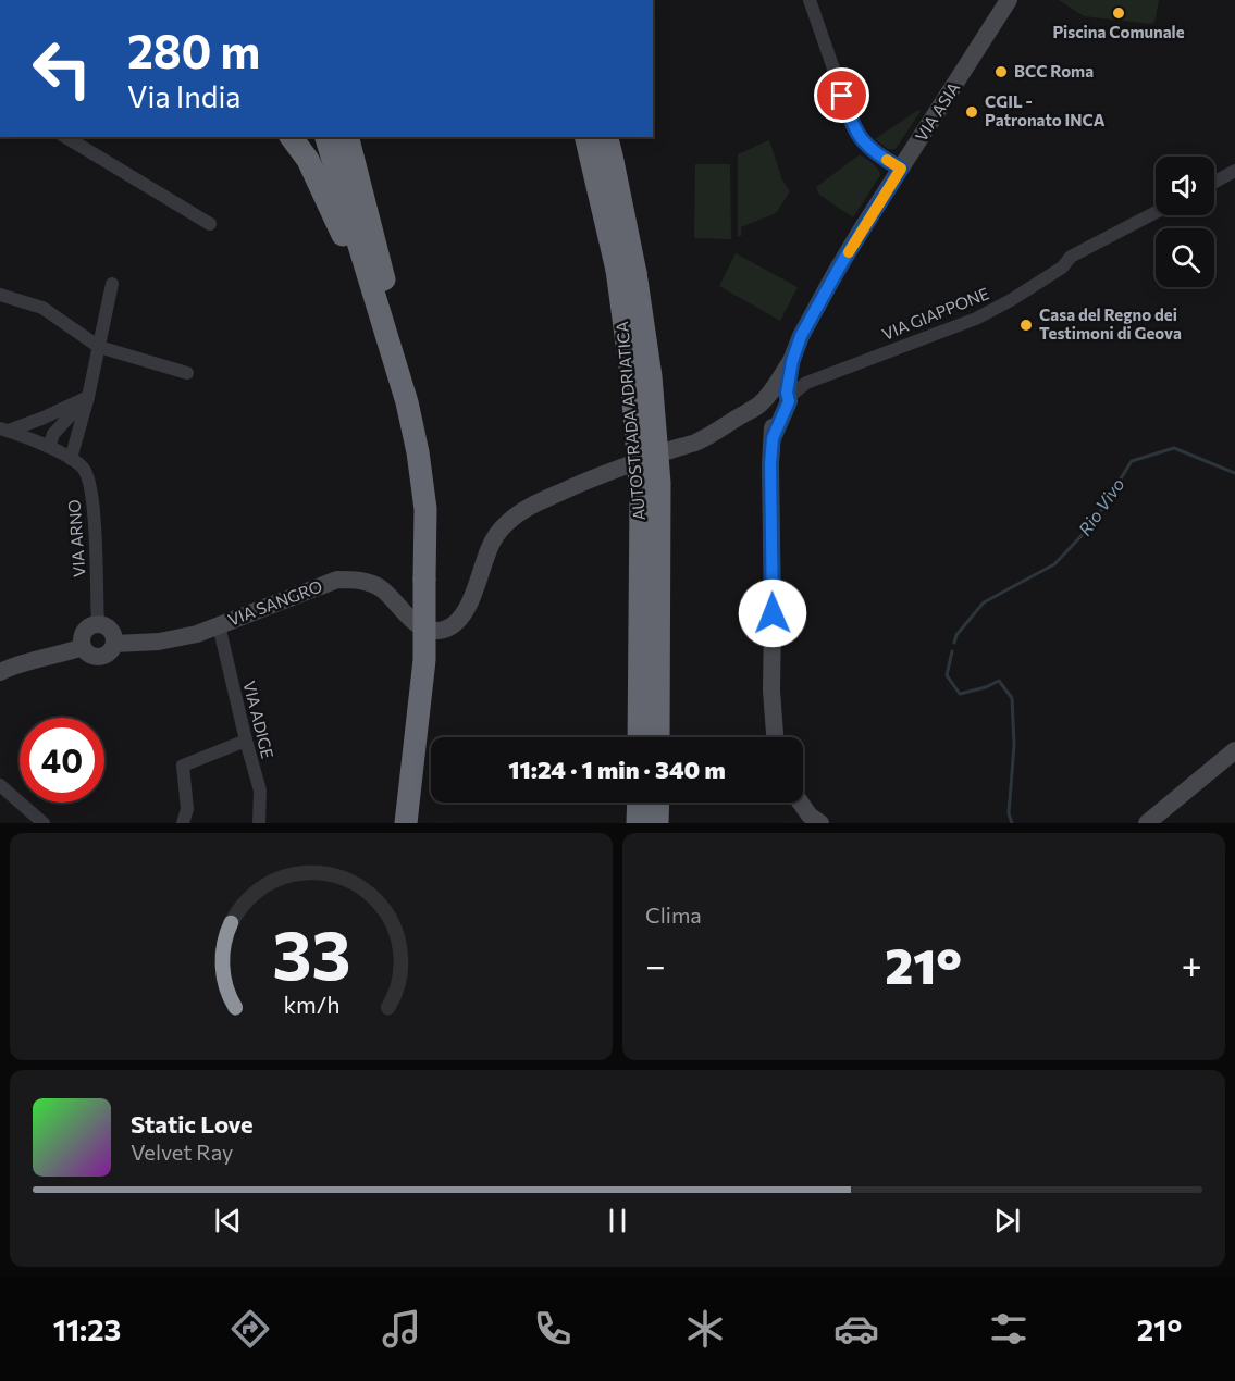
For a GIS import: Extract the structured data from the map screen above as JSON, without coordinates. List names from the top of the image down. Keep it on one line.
{"streets":{"highway":["AUTOSTRADA ADRIATICA"],"street":["VIA ASIA","VIA GIAPPONE","VIA ARNO","VIA SANGRO","VIA ADIGE"]},"crossings":[["VIA ASIA","VIA GIAPPONE"],["VIA ASIA","VIA SANGRO"],["VIA GIAPPONE","VIA SANGRO"],["VIA ARNO","VIA SANGRO"],["VIA SANGRO","VIA ADIGE"]],"water":["Rio Vivo"],"places":["Piscina Comunale","BCC Roma","CGIL - Patronato INCA","Casa del Regno dei Testimoni di Geova"],"page":{"turn":["280 m","Via India"],"limit":"40","trip":"11:24 · 1 min · 340 m","tile":"Clima","heat":["−","21°","+"],"song":["Static Love","Velvet Ray"],"tabs":["11:23","21°"],"gauge":["33","km/h"]}}
